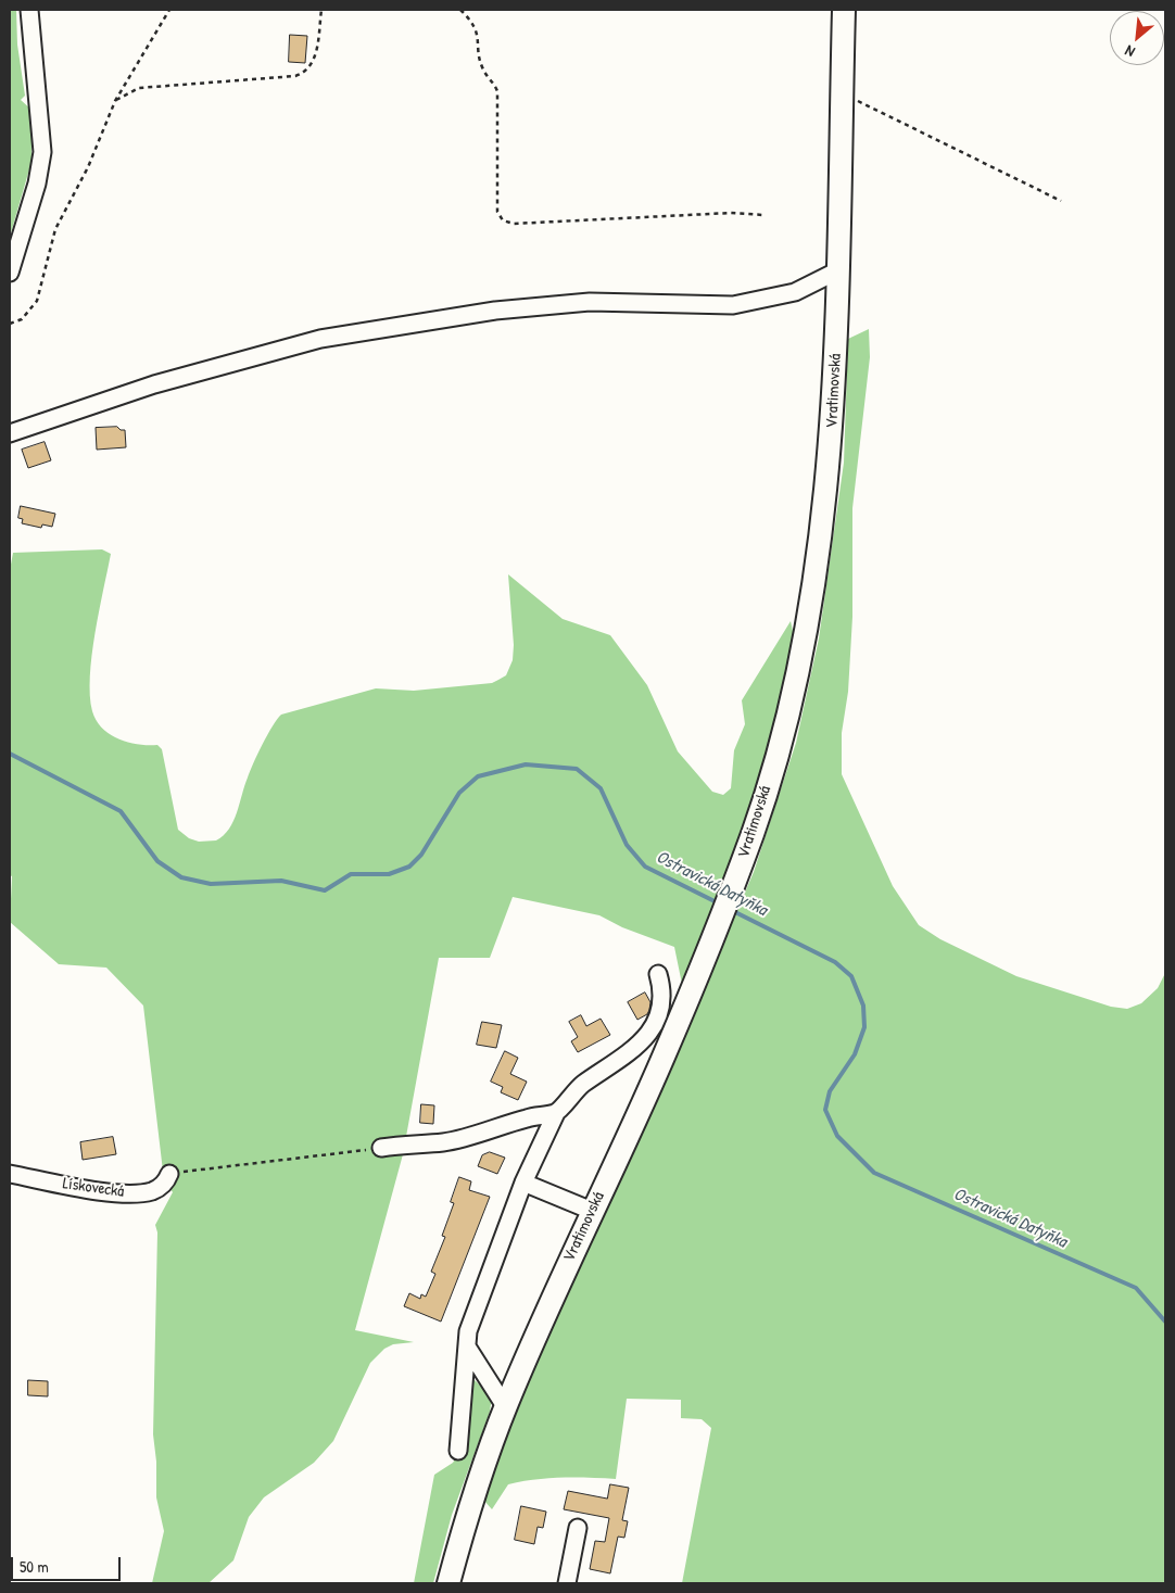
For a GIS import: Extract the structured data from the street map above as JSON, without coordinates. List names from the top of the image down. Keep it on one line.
{"streets":{"main road":["Vratimovská"],"street":["Lískovecká"]},"water":["Ostravická Datyňka"],"scale_bar":"50 m","north":"bottom left"}
